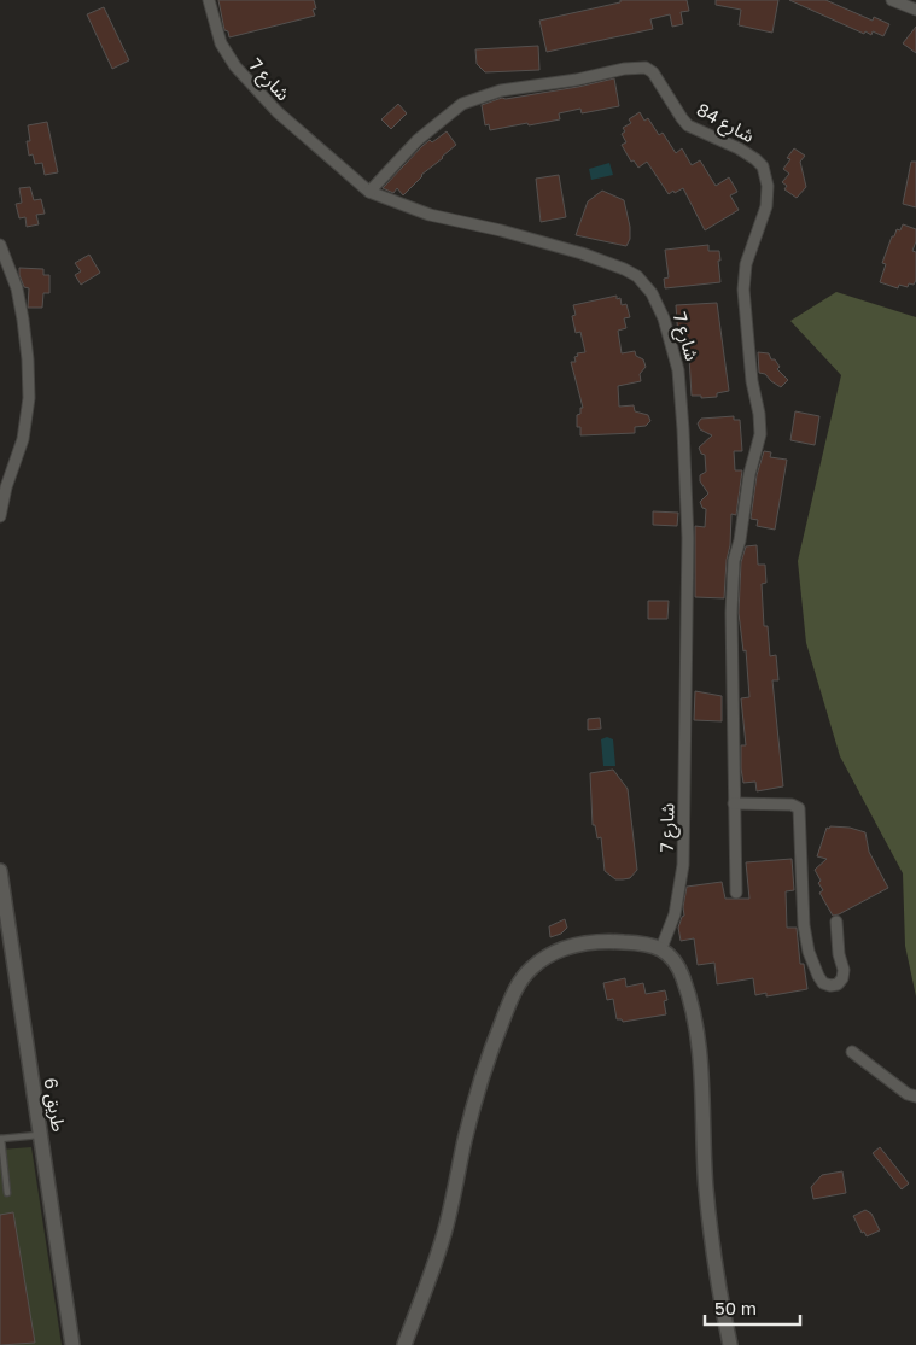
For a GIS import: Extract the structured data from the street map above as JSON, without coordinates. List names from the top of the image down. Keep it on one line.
{"streets":{"street":["شارع 7","شارع 84","طريق 6"]},"crossings":[["شارع 7","شارع 84"]],"scale_bar":"50 m"}
